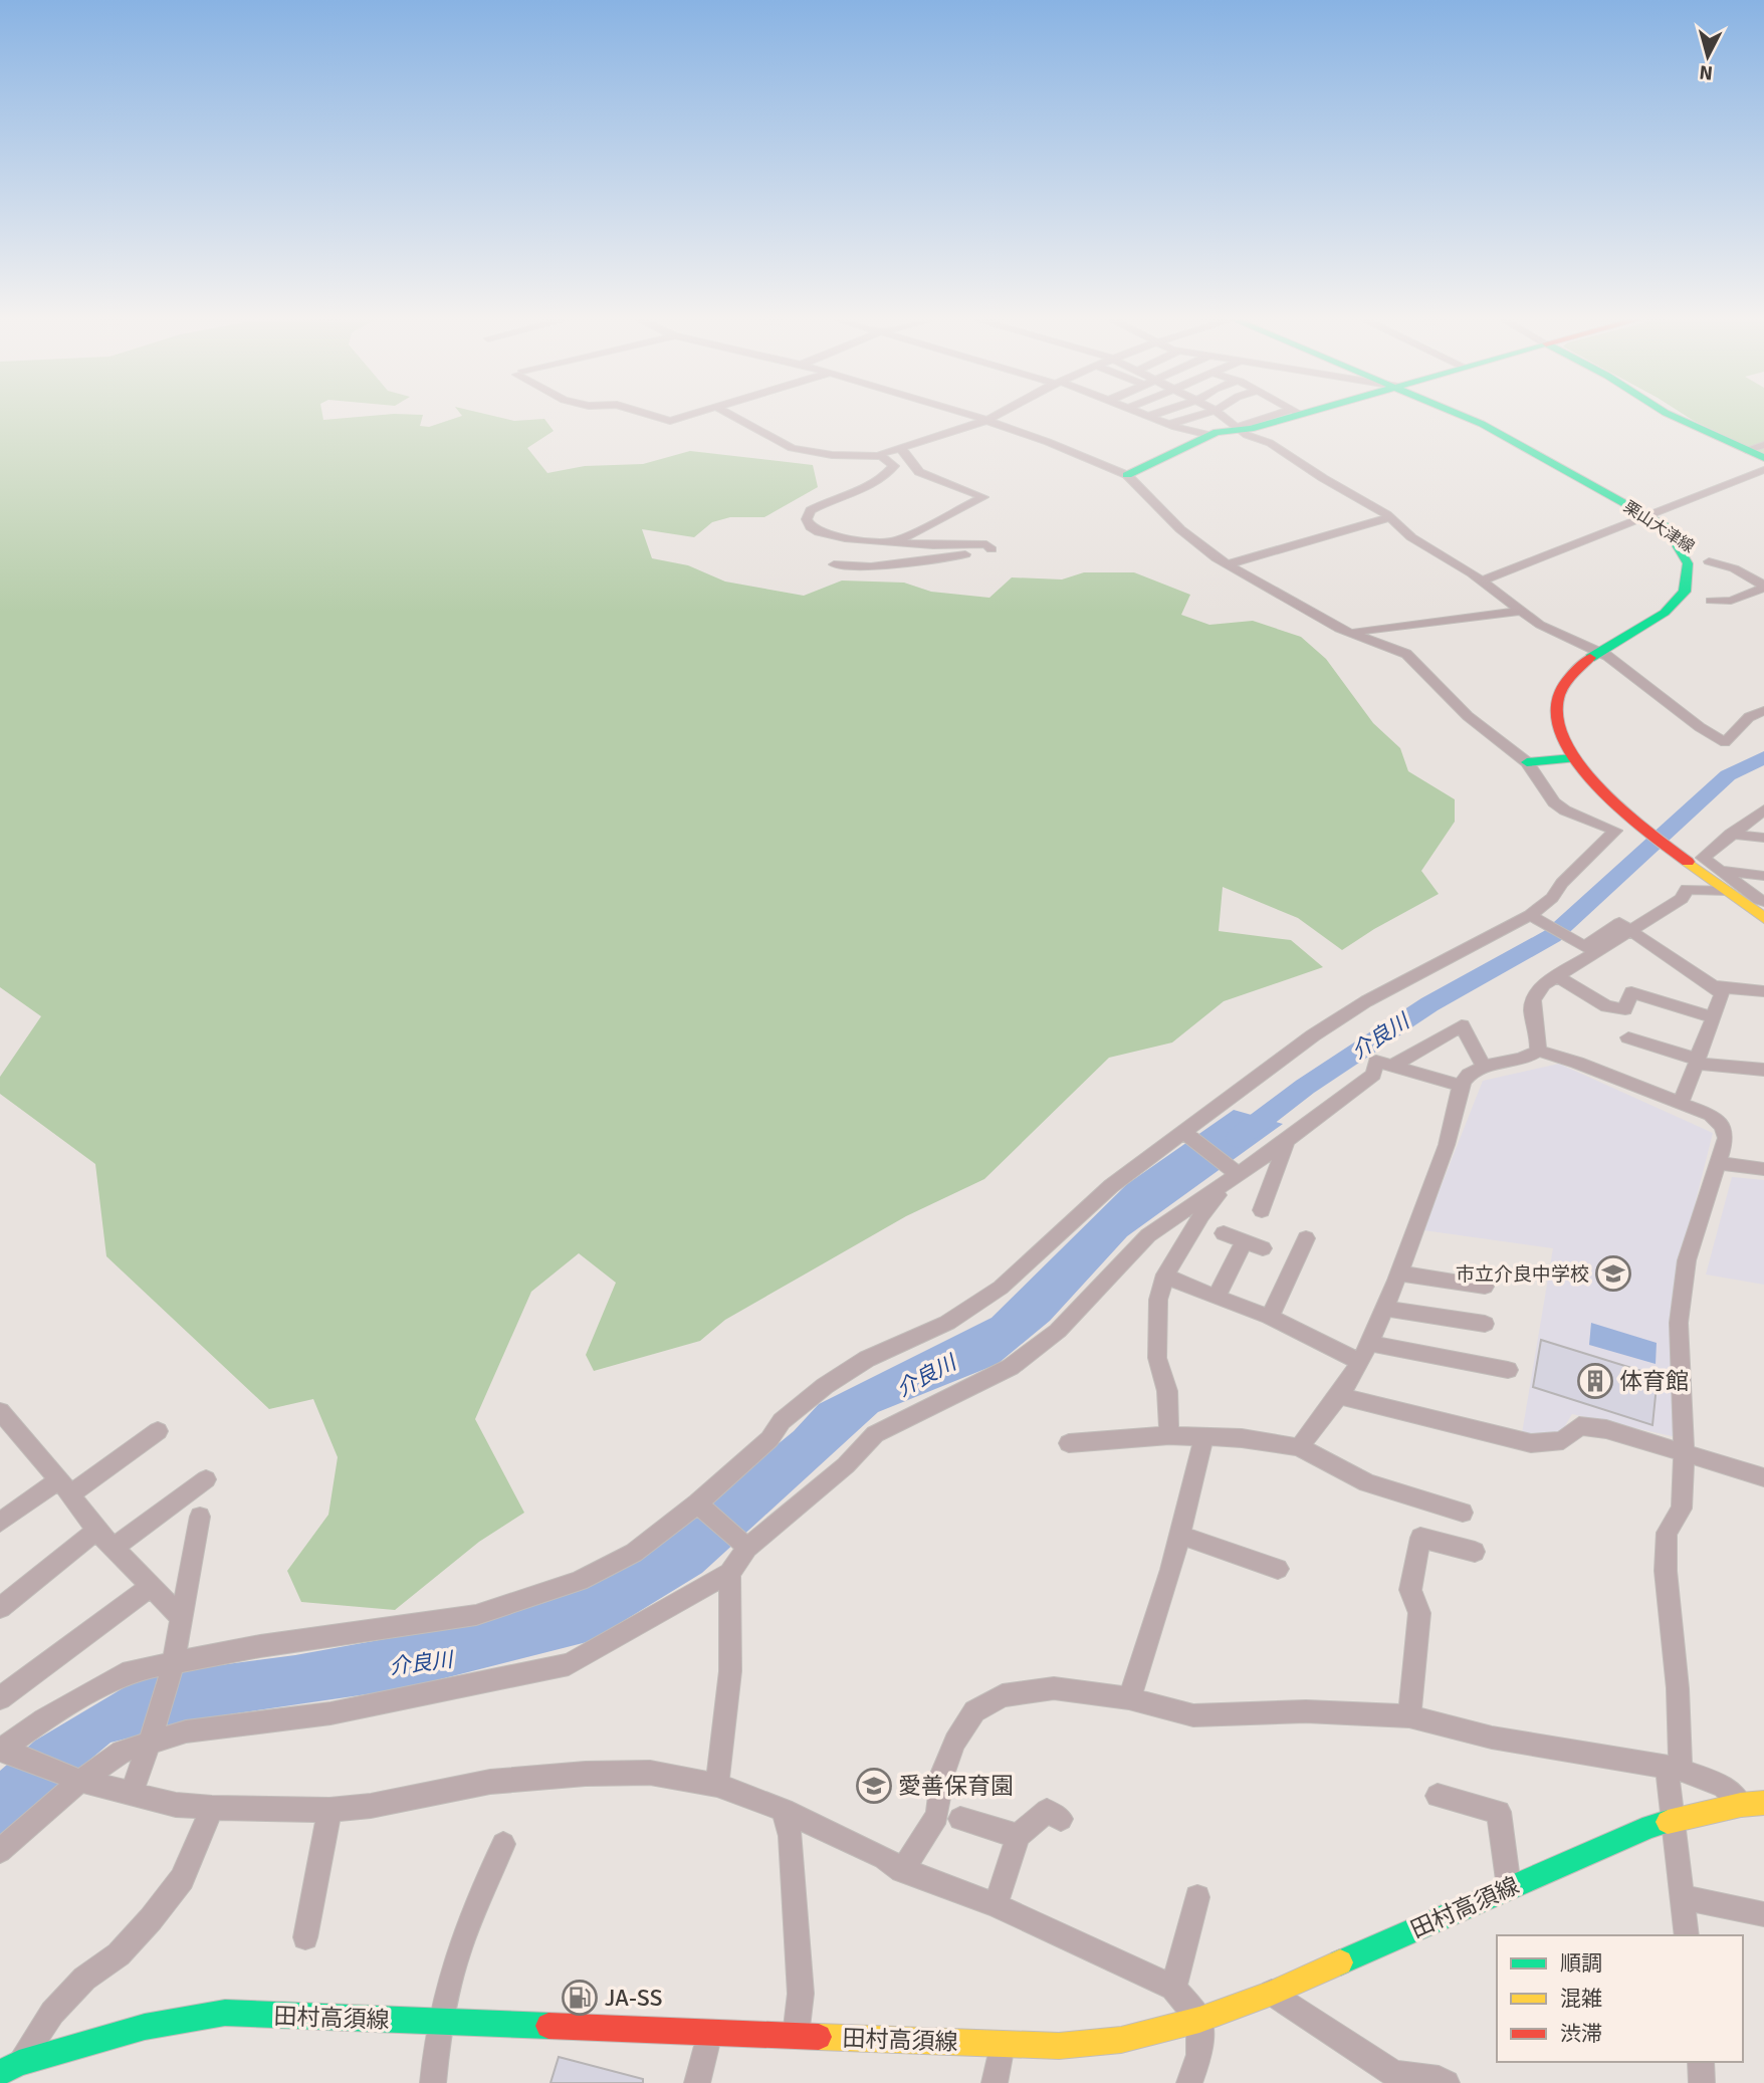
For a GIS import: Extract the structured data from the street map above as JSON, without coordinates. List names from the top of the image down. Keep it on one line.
{"streets":{"main road":["栗山大津線","田村高須線"]},"water":["介良川"],"places":{"school or university":["市立介良中学校","愛善保育園"],"building":["体育館"],"fuel station":["JA-SS"]},"legend":["順調","混雑","渋滞"],"north":"bottom"}
